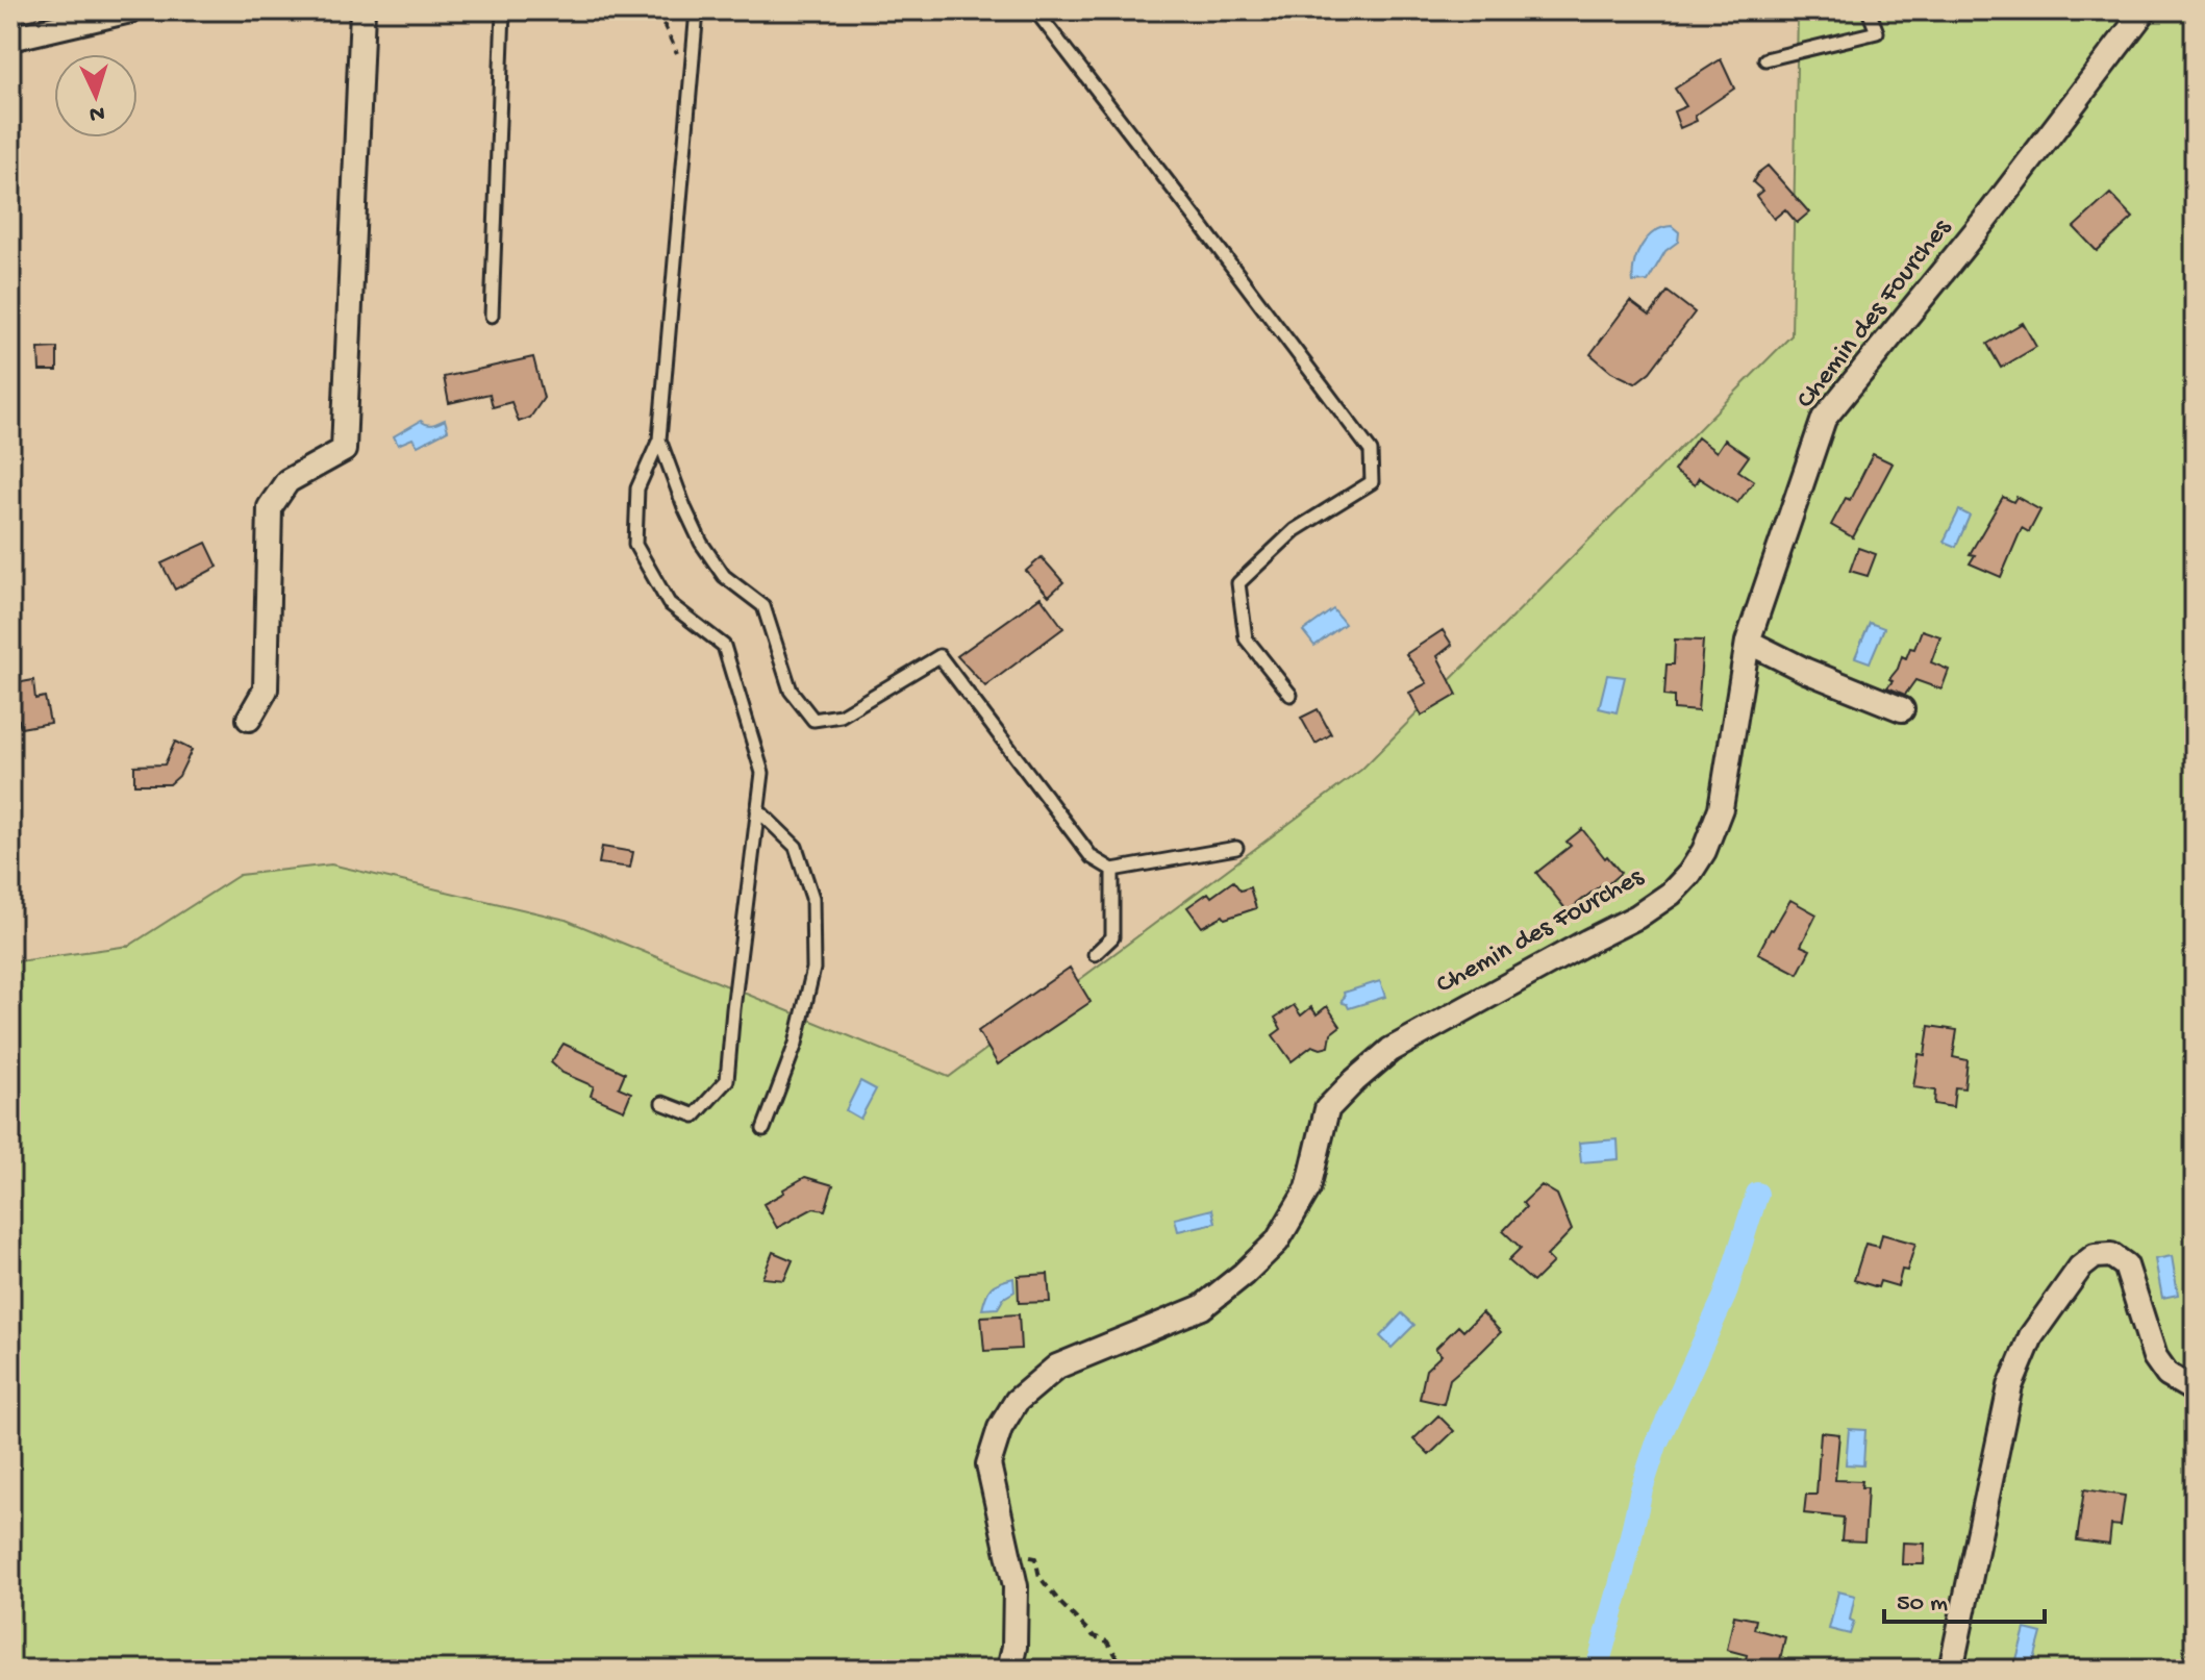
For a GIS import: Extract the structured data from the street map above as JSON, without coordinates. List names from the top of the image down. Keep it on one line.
{"streets":{"street":["Chemin des Fourches"]},"scale_bar":"50 m","north":"bottom"}
